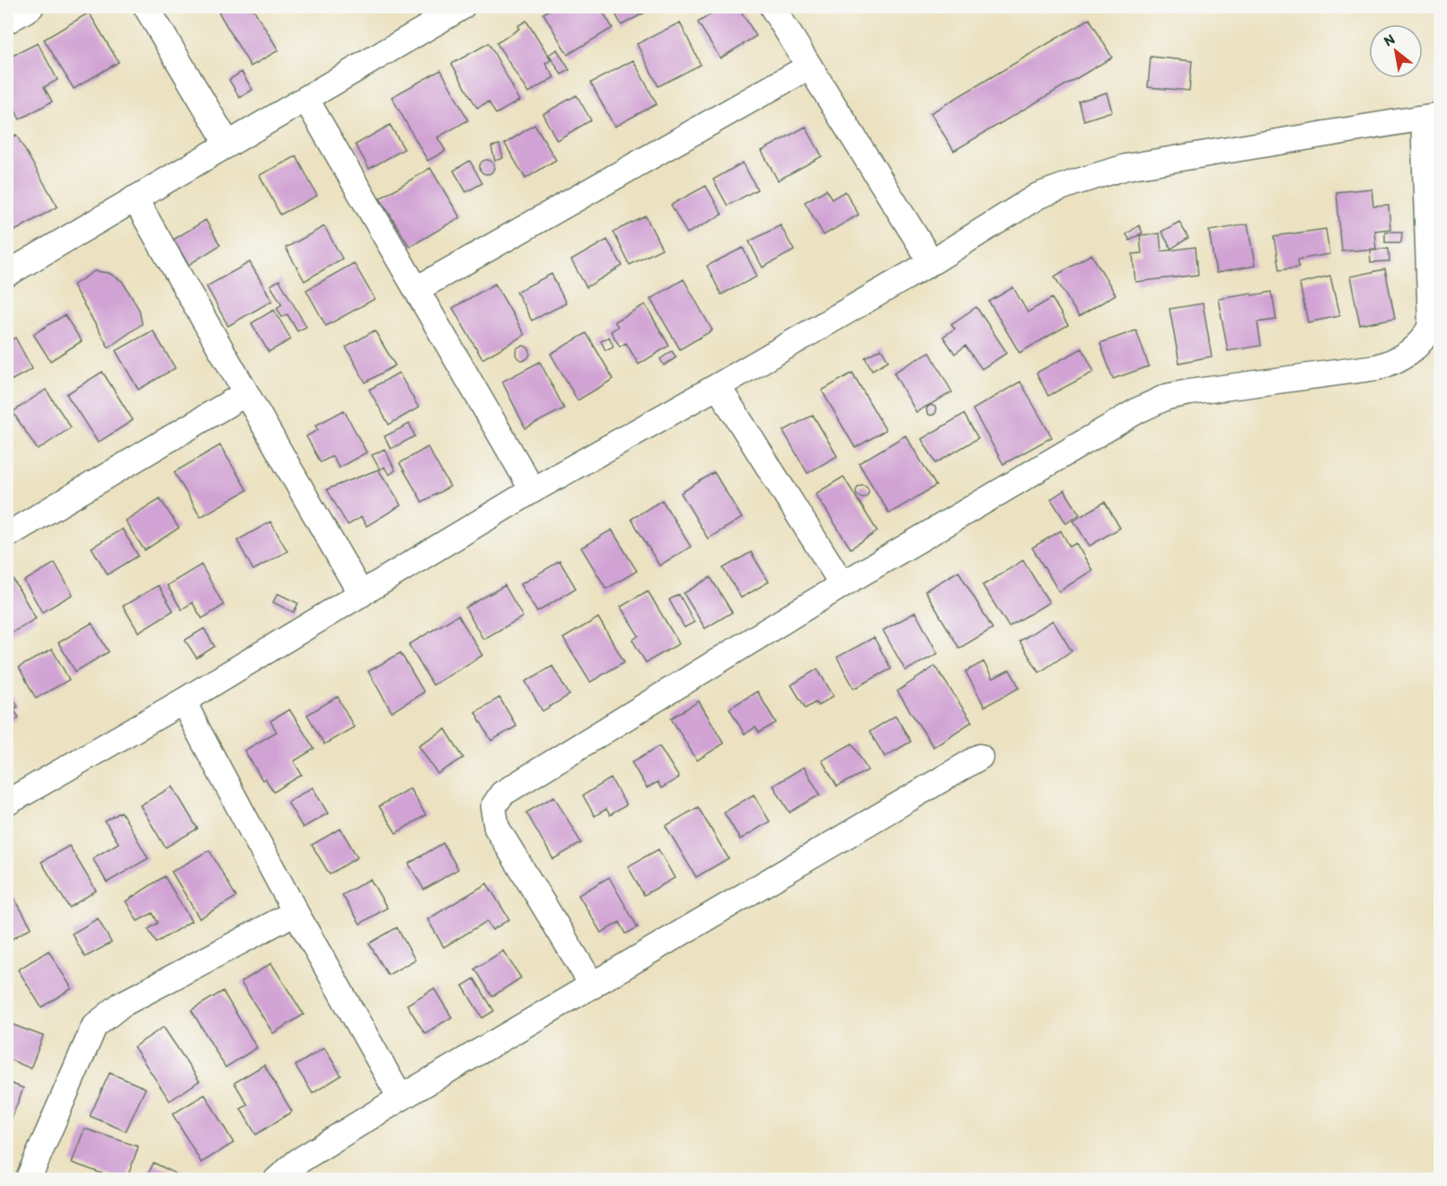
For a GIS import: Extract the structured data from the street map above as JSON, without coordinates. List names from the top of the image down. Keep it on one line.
{"north":"top left"}
